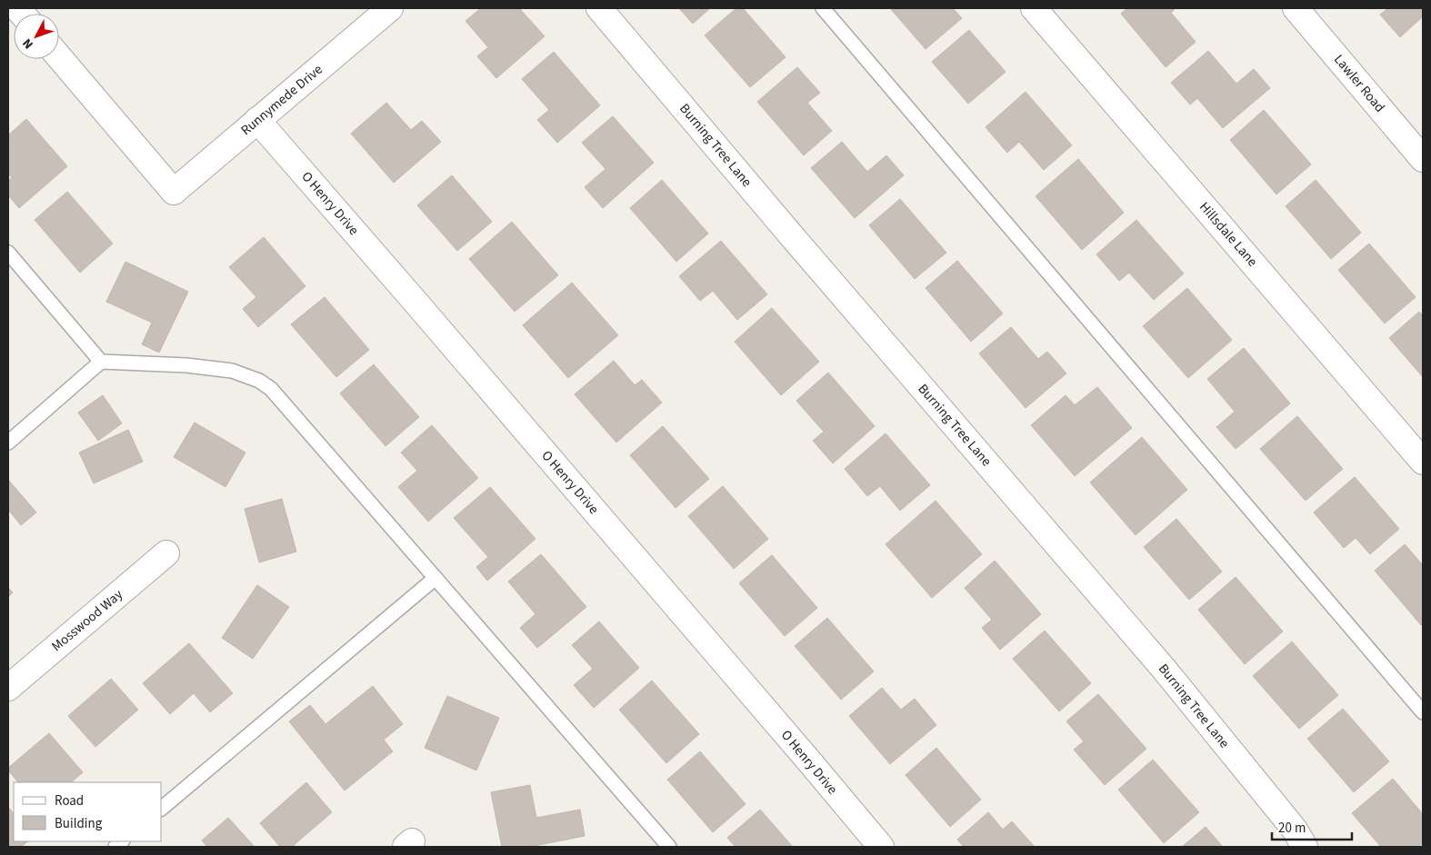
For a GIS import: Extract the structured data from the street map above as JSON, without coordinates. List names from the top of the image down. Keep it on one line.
{"streets":{"street":["Lawler Road","Runnymede Drive","Burning Tree Lane","O Henry Drive","Hillsdale Lane","Mosswood Way"]},"crossings":[["Runnymede Drive","O Henry Drive"]],"legend":["Road","Building"],"scale_bar":"20 m","north":"bottom left"}
